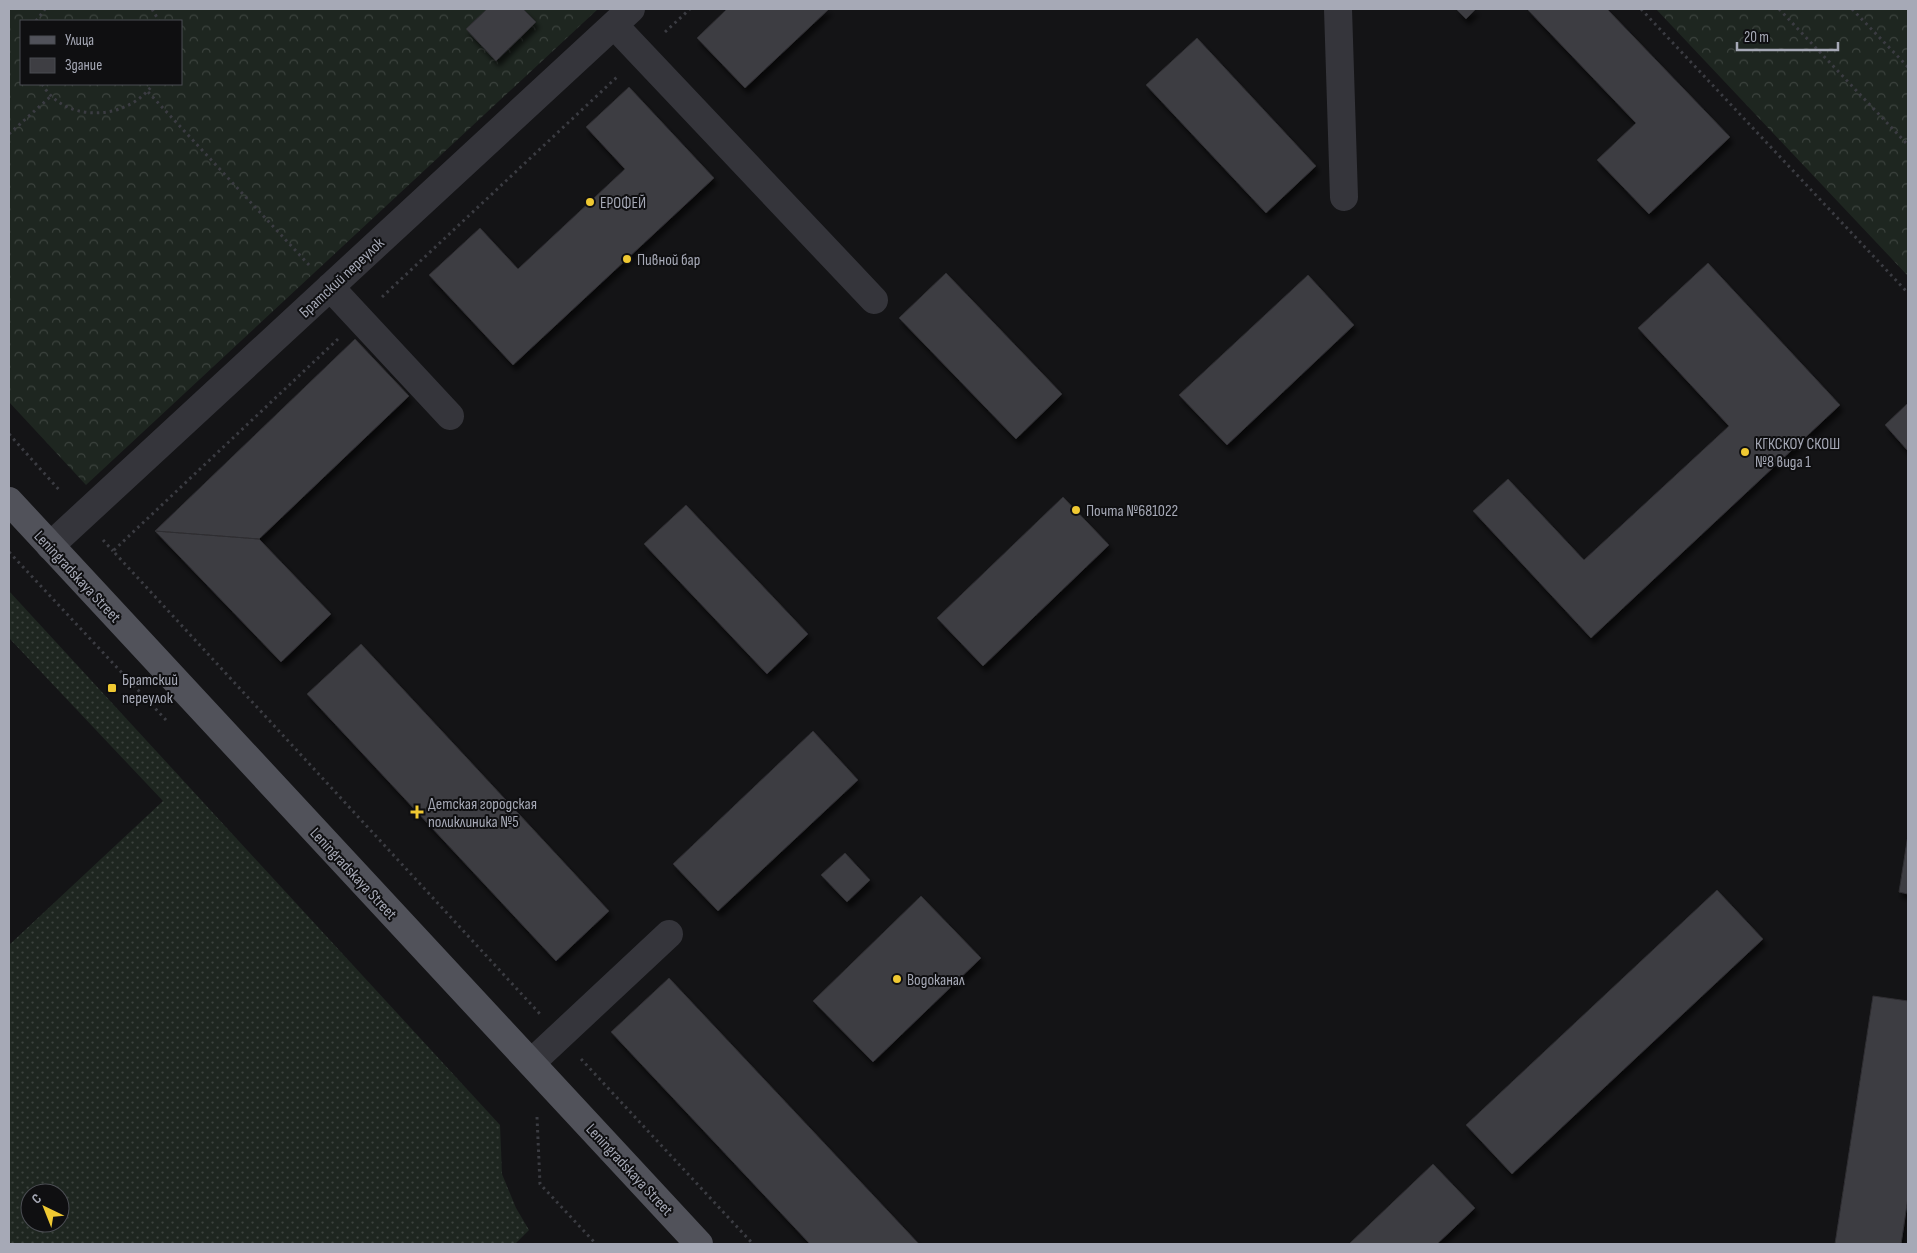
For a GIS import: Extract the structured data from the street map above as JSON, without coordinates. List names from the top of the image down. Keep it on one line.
{"streets":{"main road":["Leningradskaya Street"],"street":["Братский переулок"]},"crossings":[["Братский переулок","Leningradskaya Street"]],"places":{"other":["ЕРОФЕЙ","Пивной бар","КГКСКОУ СКОШ №8 вида 1","Почта №681022","Водоканал"],"transit":["Братский переулок"],"health":["Детская городская поликлиника №5"]},"legend":["Улица","Здание"],"scale_bar":"20 m","north":"top left"}
